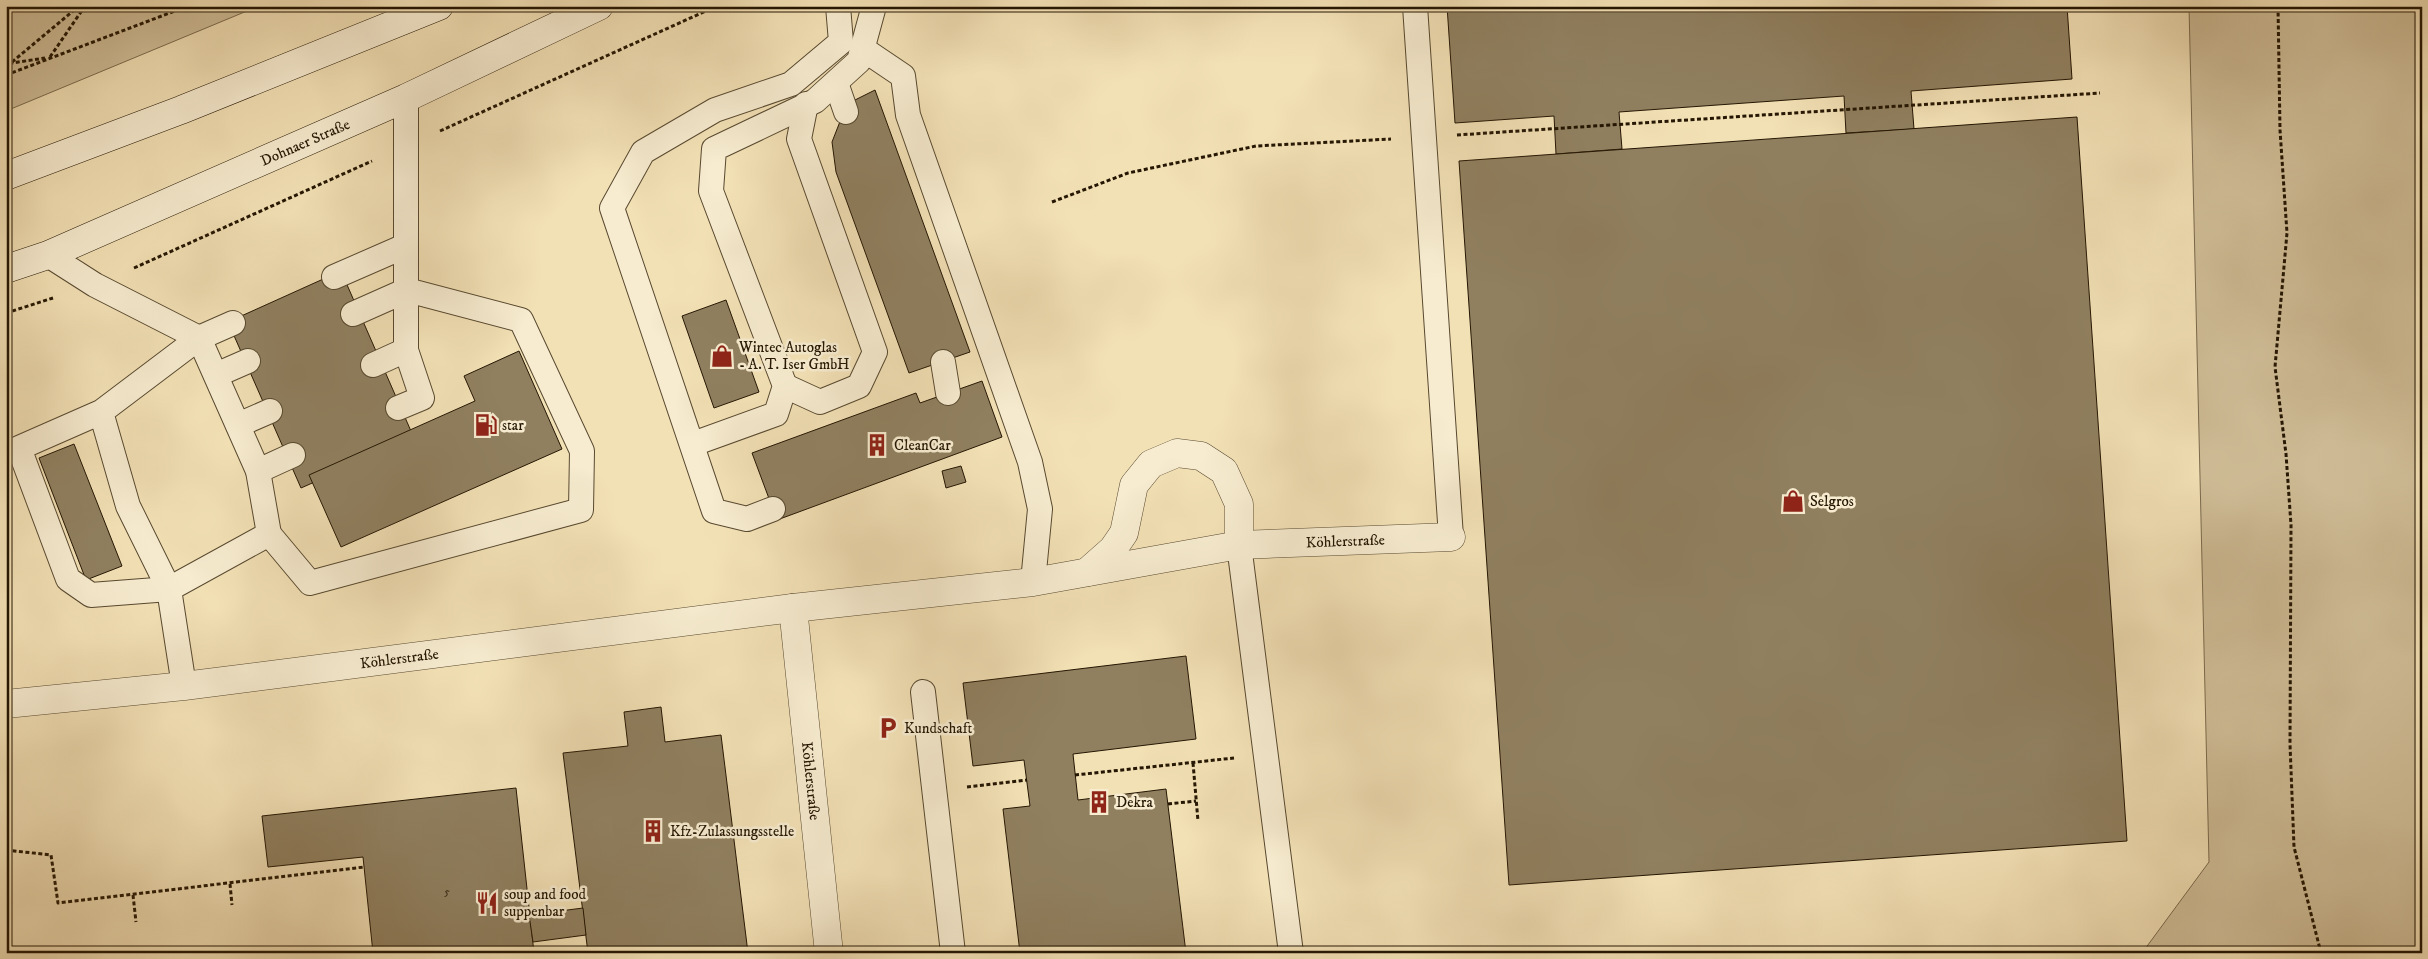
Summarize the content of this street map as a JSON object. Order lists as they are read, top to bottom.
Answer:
{
  "streets": {
    "street": ["Dohnaer Straße", "Köhlerstraße"]
  },
  "places": {
    "shop": ["Wintec Autoglas - A. T. Iser GmbH", "Selgros"],
    "fuel station": ["star"],
    "building": ["CleanCar", "Dekra", "Kfz-Zulassungsstelle"],
    "parking": ["Kundschaft"],
    "restaurant": ["soup and food suppenbar"]
  },
  "house_numbers": ["5"]
}
